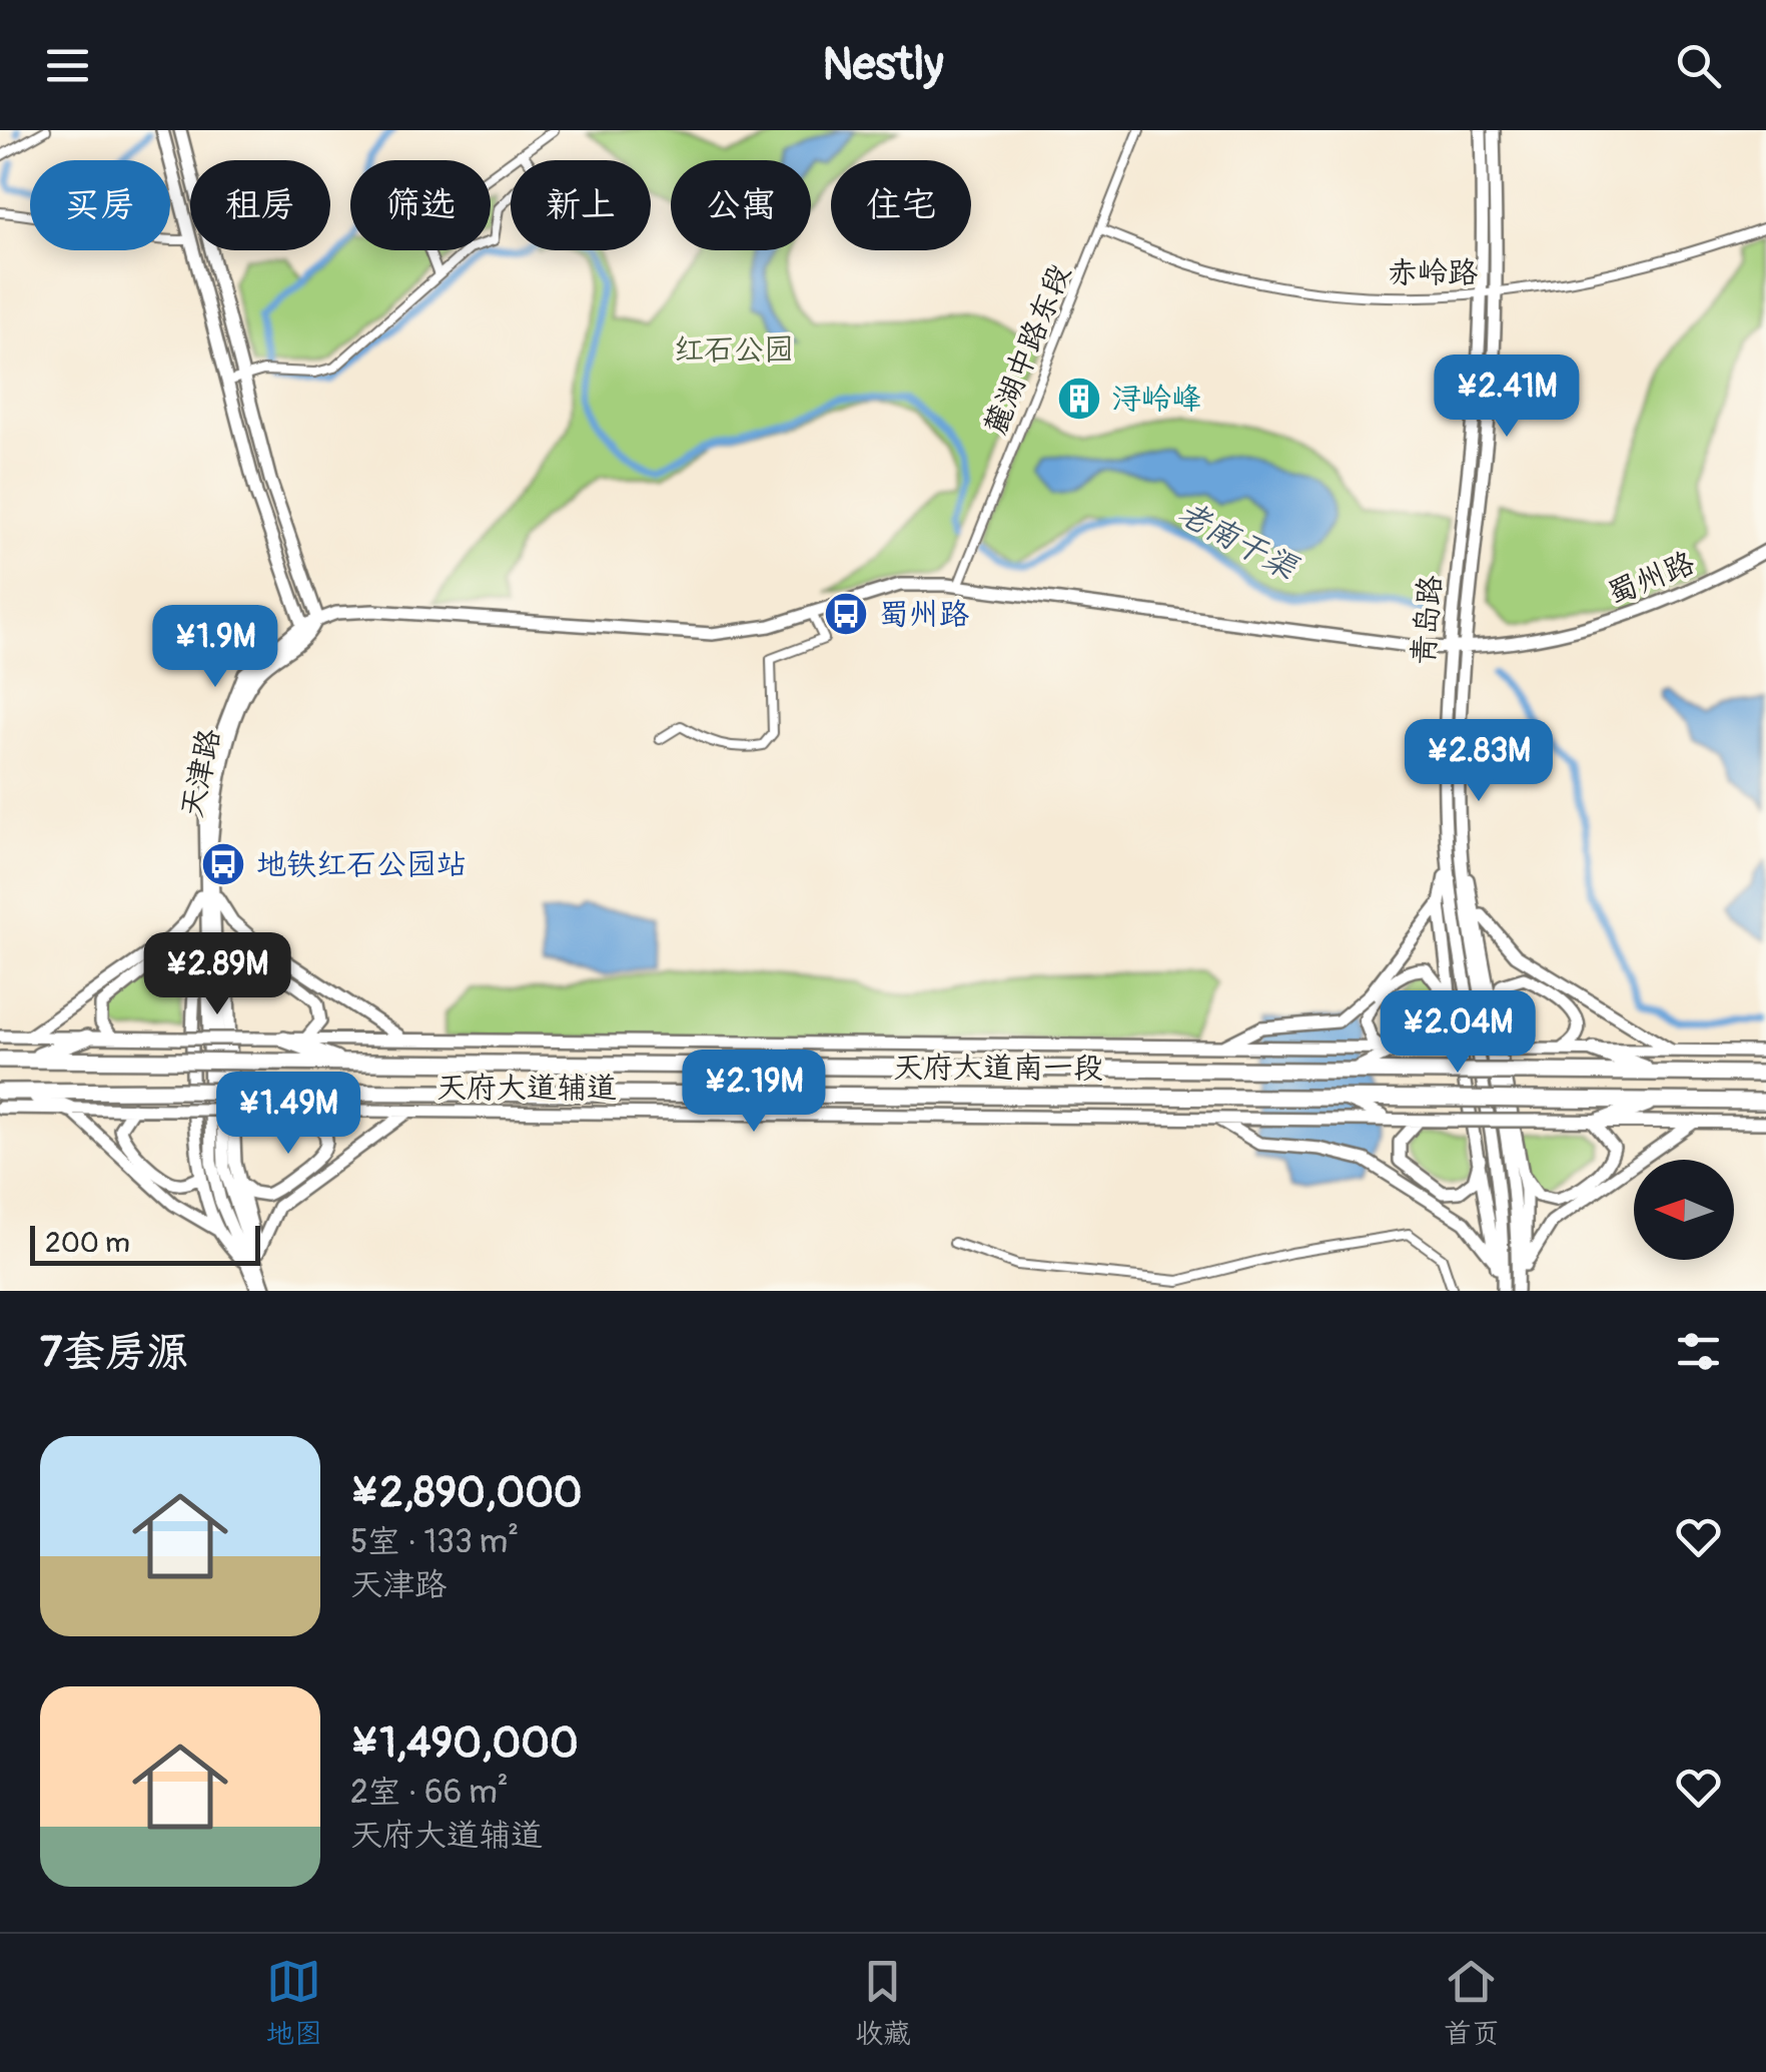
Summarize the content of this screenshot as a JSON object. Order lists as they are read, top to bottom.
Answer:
{
  "streets": {
    "highway": ["天府大道南一段"],
    "street": [
      "赤岭路",
      "麓湖中路东段",
      "蜀州路",
      "青岛路",
      "天津路",
      "天府大道辅道"
    ]
  },
  "crossings": [
    ["赤岭路", "麓湖中路东段"],
    ["赤岭路", "青岛路"],
    ["麓湖中路东段", "蜀州路"],
    ["蜀州路", "青岛路"],
    ["蜀州路", "天津路"],
    ["天府大道南一段", "天府大道辅道"]
  ],
  "water": ["老南干渠"],
  "parks": ["红石公园"],
  "places": {
    "building": ["浔岭峰"],
    "bus stop": ["蜀州路", "地铁红石公园站"]
  },
  "scale_bar": "200 m",
  "north": "left",
  "page": {
    "header": "Nestly",
    "chip": [
      "买房",
      "租房",
      "筛选",
      "新上",
      "公寓",
      "住宅"
    ],
    "price": [
      "¥2.41M",
      "¥1.9M",
      "¥2.83M",
      "¥2.89M",
      "¥2.04M",
      "¥2.19M",
      "¥1.49M"
    ],
    "scale": "200 m",
    "heading": "7套房源",
    "list": [
      {
        "name": "¥2,890,000",
        "note": "5室 · 133 m² · 天津路"
      },
      {
        "name": "¥1,490,000",
        "note": "2室 · 66 m² · 天府大道辅道"
      }
    ],
    "tabs": ["地图", "收藏", "首页"]
  }
}
